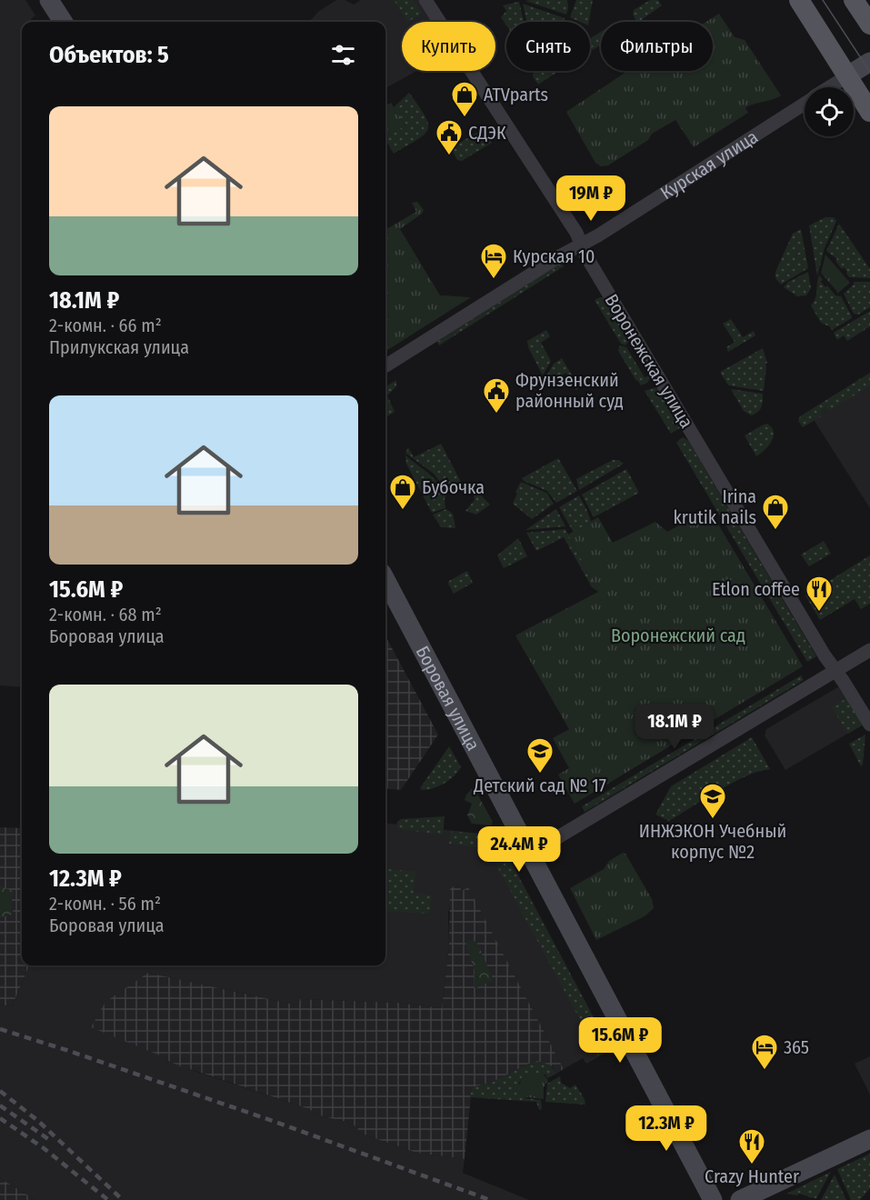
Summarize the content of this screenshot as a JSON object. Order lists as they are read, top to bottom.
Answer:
{
  "streets": {
    "street": ["Курская улица", "Воронежская улица", "Боровая улица"]
  },
  "crossings": [
    ["Курская улица", "Воронежская улица"]
  ],
  "parks": ["Воронежский сад"],
  "places": {
    "shop": ["ATVparts", "Бубочка", "Irina krutik nails"],
    "public building": ["СДЭК", "Фрунзенский районный суд"],
    "hotel": ["Курская 10", "365"],
    "restaurant": ["Etlon coffee", "Crazy Hunter"],
    "school or university": ["Детский сад № 17", "ИНЖЭКОН Учебный корпус №2"]
  },
  "page": {
    "chip": ["Купить", "Снять", "Фильтры"],
    "heading": "Объектов: 5",
    "list": [
      {
        "name": "18.1M ₽",
        "note": "2-комн. · 66 m² · Прилукская улица"
      },
      {
        "name": "15.6M ₽",
        "note": "2-комн. · 68 m² · Боровая улица"
      },
      {
        "name": "12.3M ₽",
        "note": "2-комн. · 56 m² · Боровая улица"
      }
    ],
    "price": [
      "19M ₽",
      "18.1M ₽",
      "24.4M ₽",
      "15.6M ₽",
      "12.3M ₽"
    ]
  }
}
